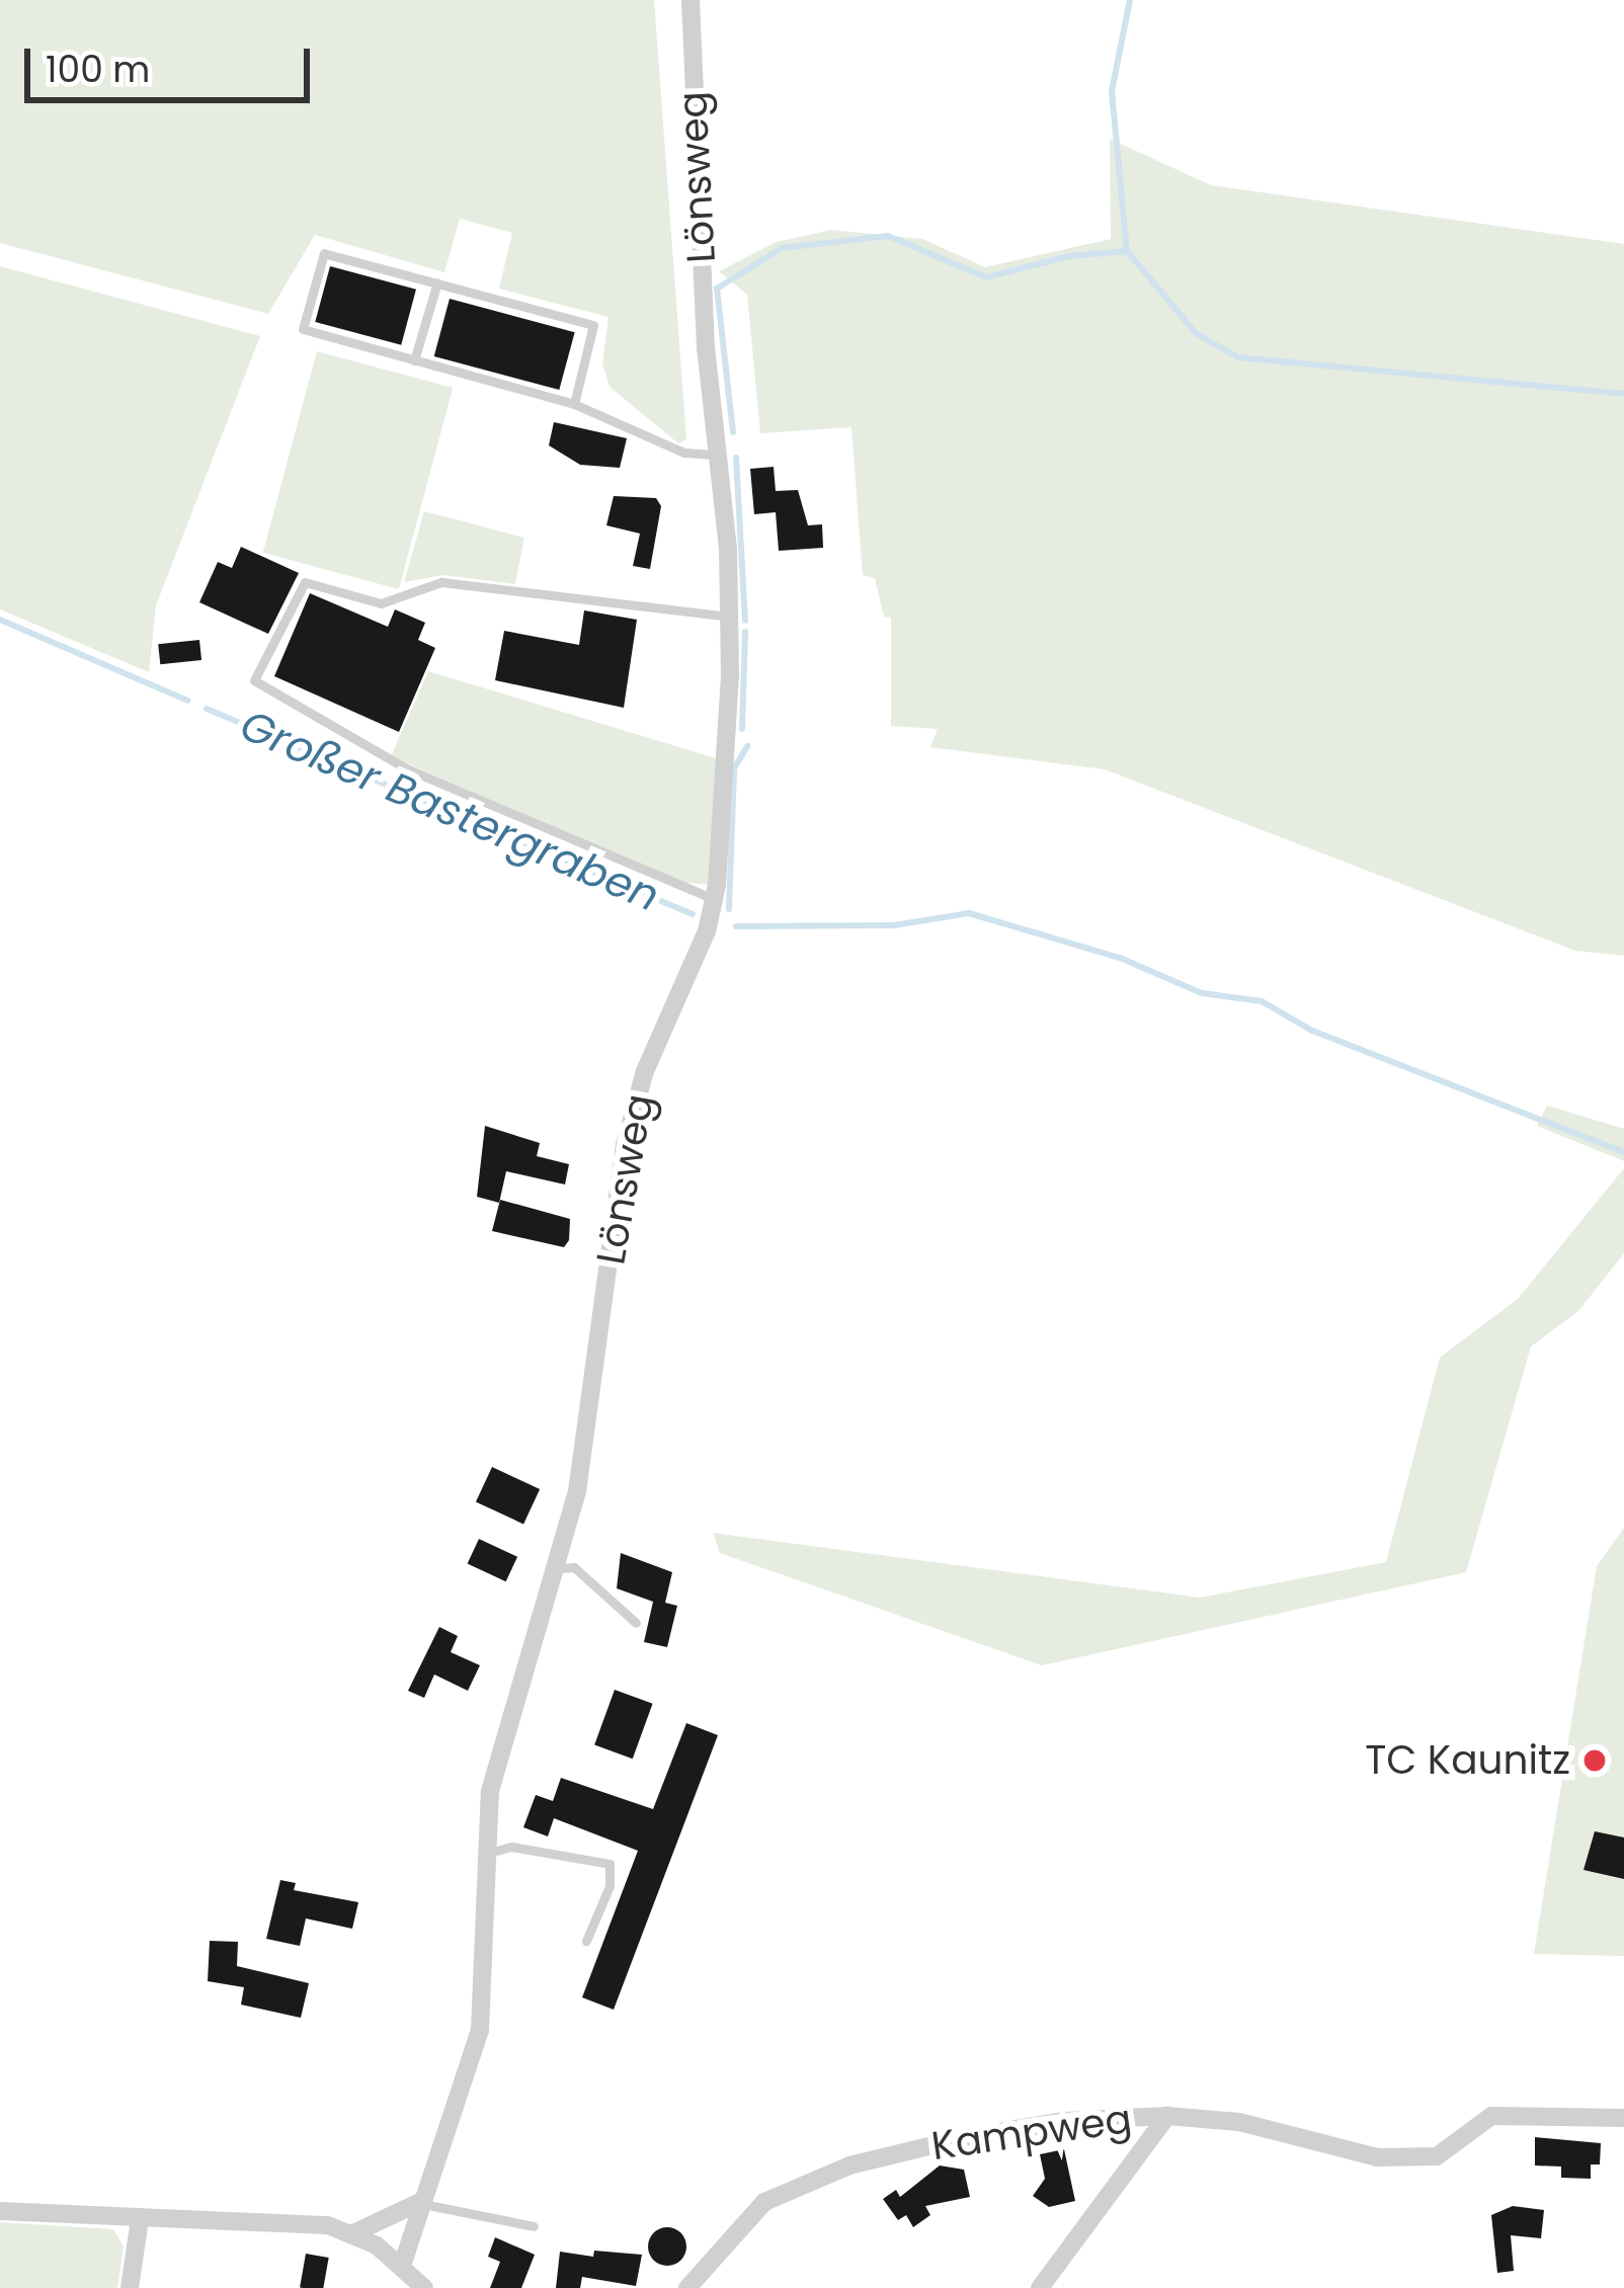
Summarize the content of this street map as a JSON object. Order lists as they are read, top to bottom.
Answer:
{
  "streets": {
    "street": ["Lönsweg", "Kampweg"]
  },
  "water": ["Großer Bastergraben"],
  "places": ["TC Kaunitz"],
  "scale_bar": "100 m"
}
